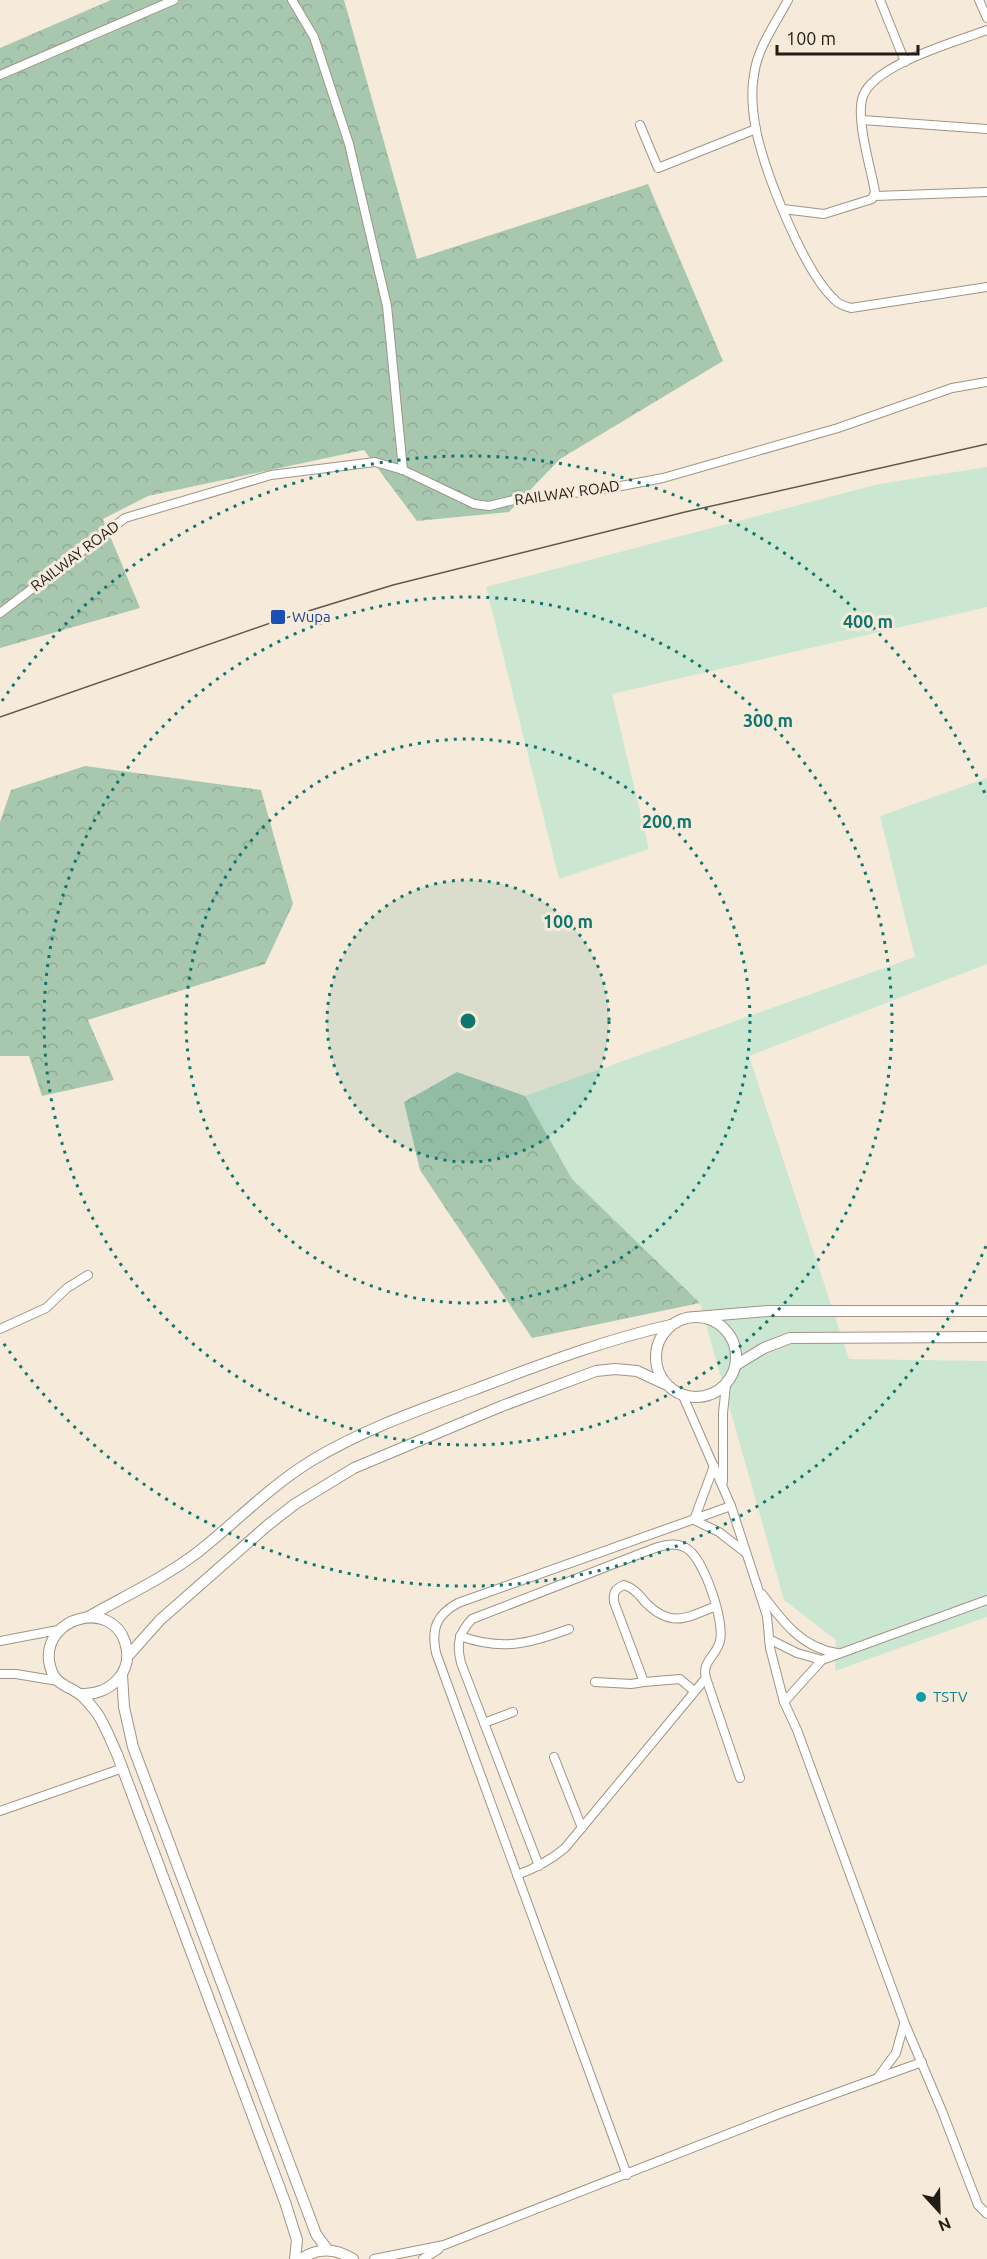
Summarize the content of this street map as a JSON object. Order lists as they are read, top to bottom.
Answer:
{
  "streets": {
    "street": ["RAILWAY ROAD"]
  },
  "places": {
    "transit": ["Wupa"],
    "other": ["TSTV"]
  },
  "scale_bar": "100 m",
  "north": "bottom",
  "rings": [
    "400 m",
    "300 m",
    "200 m",
    "100 m"
  ]
}
